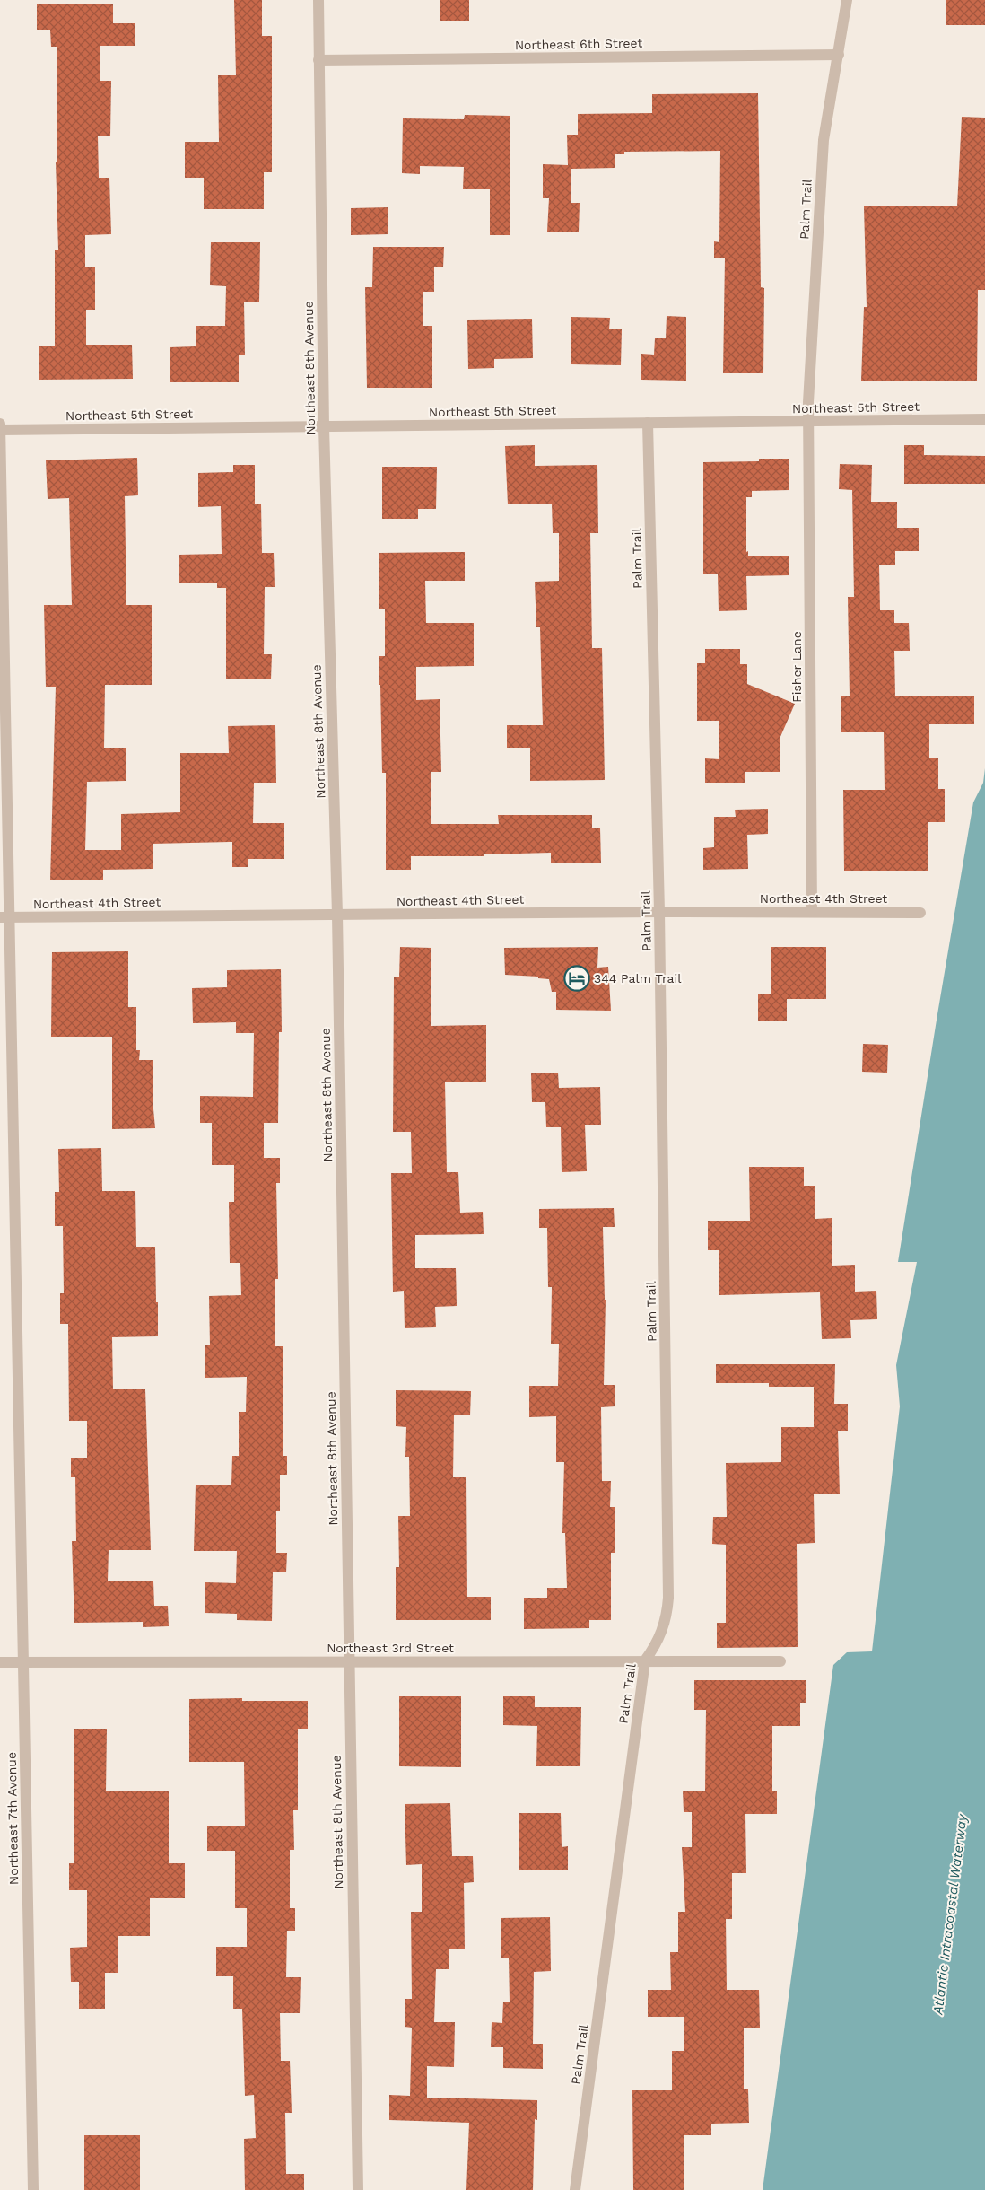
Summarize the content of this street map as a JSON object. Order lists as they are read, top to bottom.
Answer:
{
  "streets": {
    "street": [
      "Northeast 6th Street",
      "Palm Trail",
      "Northeast 8th Avenue",
      "Northeast 5th Street",
      "Fisher Lane",
      "Northeast 4th Street",
      "Northeast 3rd Street",
      "Northeast 7th Avenue"
    ]
  },
  "crossings": [
    ["Northeast 6th Street", "Palm Trail"],
    ["Northeast 6th Street", "Northeast 8th Avenue"],
    ["Palm Trail", "Northeast 5th Street"],
    ["Palm Trail", "Fisher Lane"],
    ["Palm Trail", "Northeast 4th Street"],
    ["Palm Trail", "Northeast 3rd Street"],
    ["Northeast 8th Avenue", "Northeast 5th Street"],
    ["Northeast 8th Avenue", "Northeast 4th Street"],
    ["Northeast 8th Avenue", "Northeast 3rd Street"],
    ["Northeast 5th Street", "Fisher Lane"],
    ["Northeast 5th Street", "Northeast 7th Avenue"],
    ["Fisher Lane", "Northeast 4th Street"],
    ["Northeast 4th Street", "Northeast 7th Avenue"],
    ["Northeast 3rd Street", "Northeast 7th Avenue"]
  ],
  "water": ["Atlantic Intracoastal Waterway"],
  "places": {
    "hotel": ["344 Palm Trail"]
  }
}
